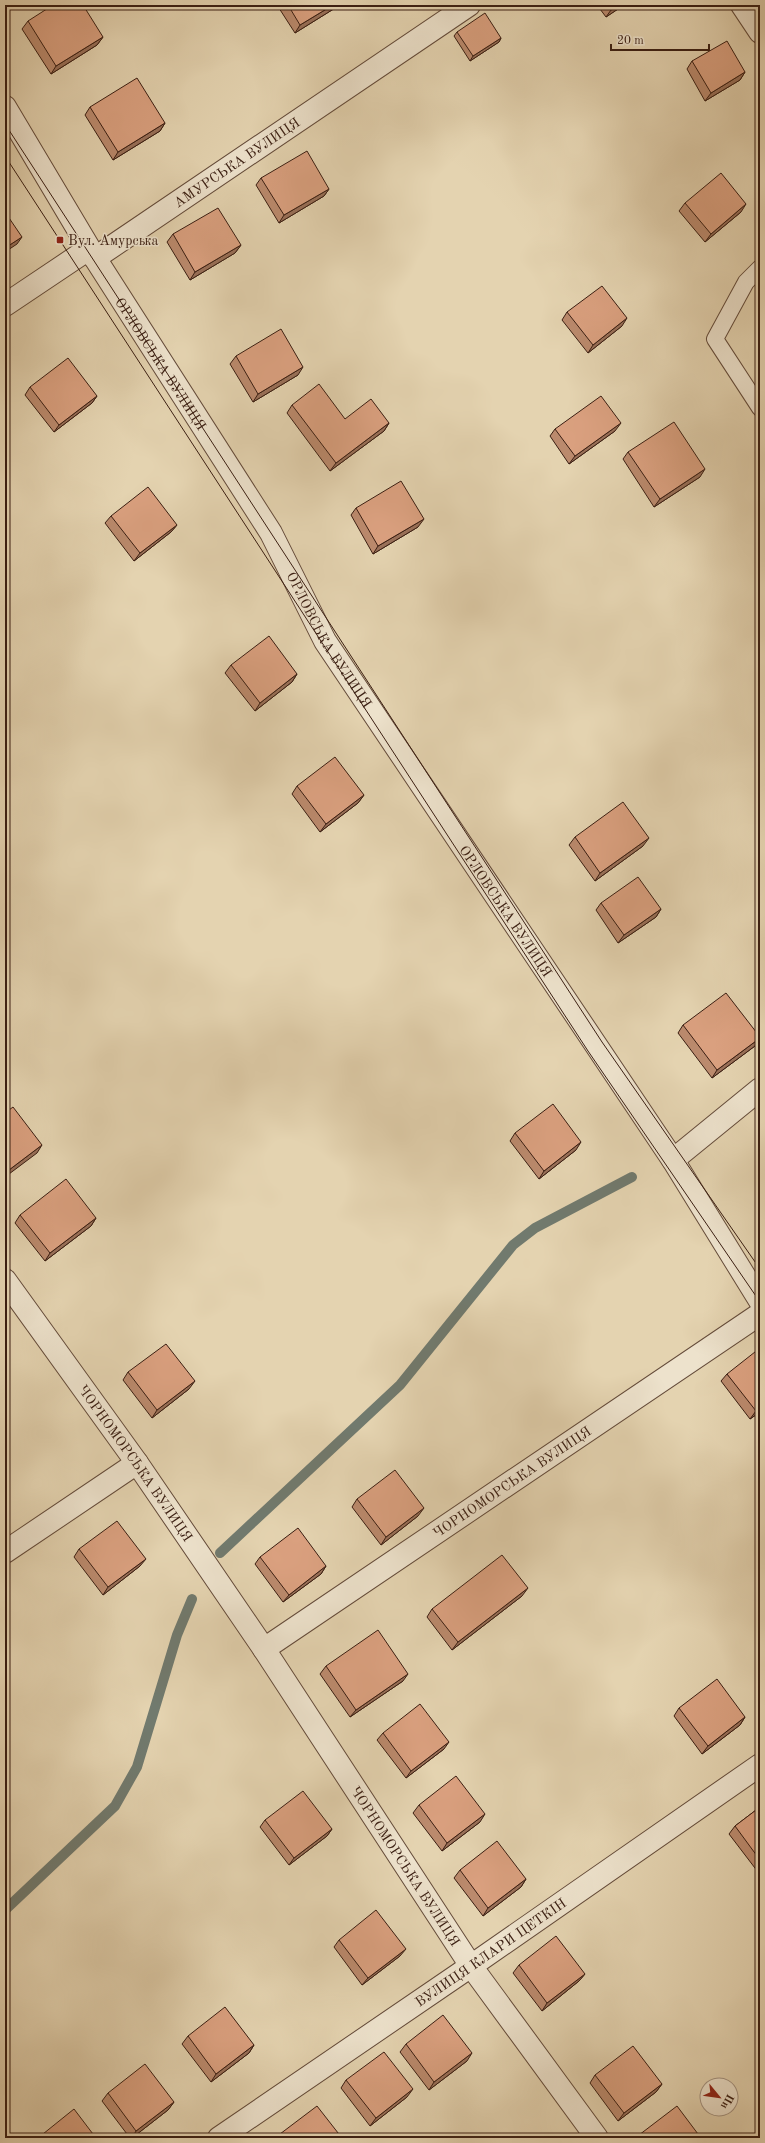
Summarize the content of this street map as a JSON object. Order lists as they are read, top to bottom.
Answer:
{
  "streets": {
    "street": [
      "АМУРСЬКА ВУЛИЦЯ",
      "ОРЛОВСЬКА ВУЛИЦЯ",
      "ЧОРНОМОРСЬКА ВУЛИЦЯ",
      "ВУЛИЦЯ КЛАРИ ЦЕТКІН"
    ]
  },
  "crossings": [
    ["АМУРСЬКА ВУЛИЦЯ", "ОРЛОВСЬКА ВУЛИЦЯ"],
    ["ЧОРНОМОРСЬКА ВУЛИЦЯ", "ВУЛИЦЯ КЛАРИ ЦЕТКІН"]
  ],
  "places": {
    "transit": ["Вул. Амурська"]
  },
  "scale_bar": "20 m",
  "north": "bottom right"
}
